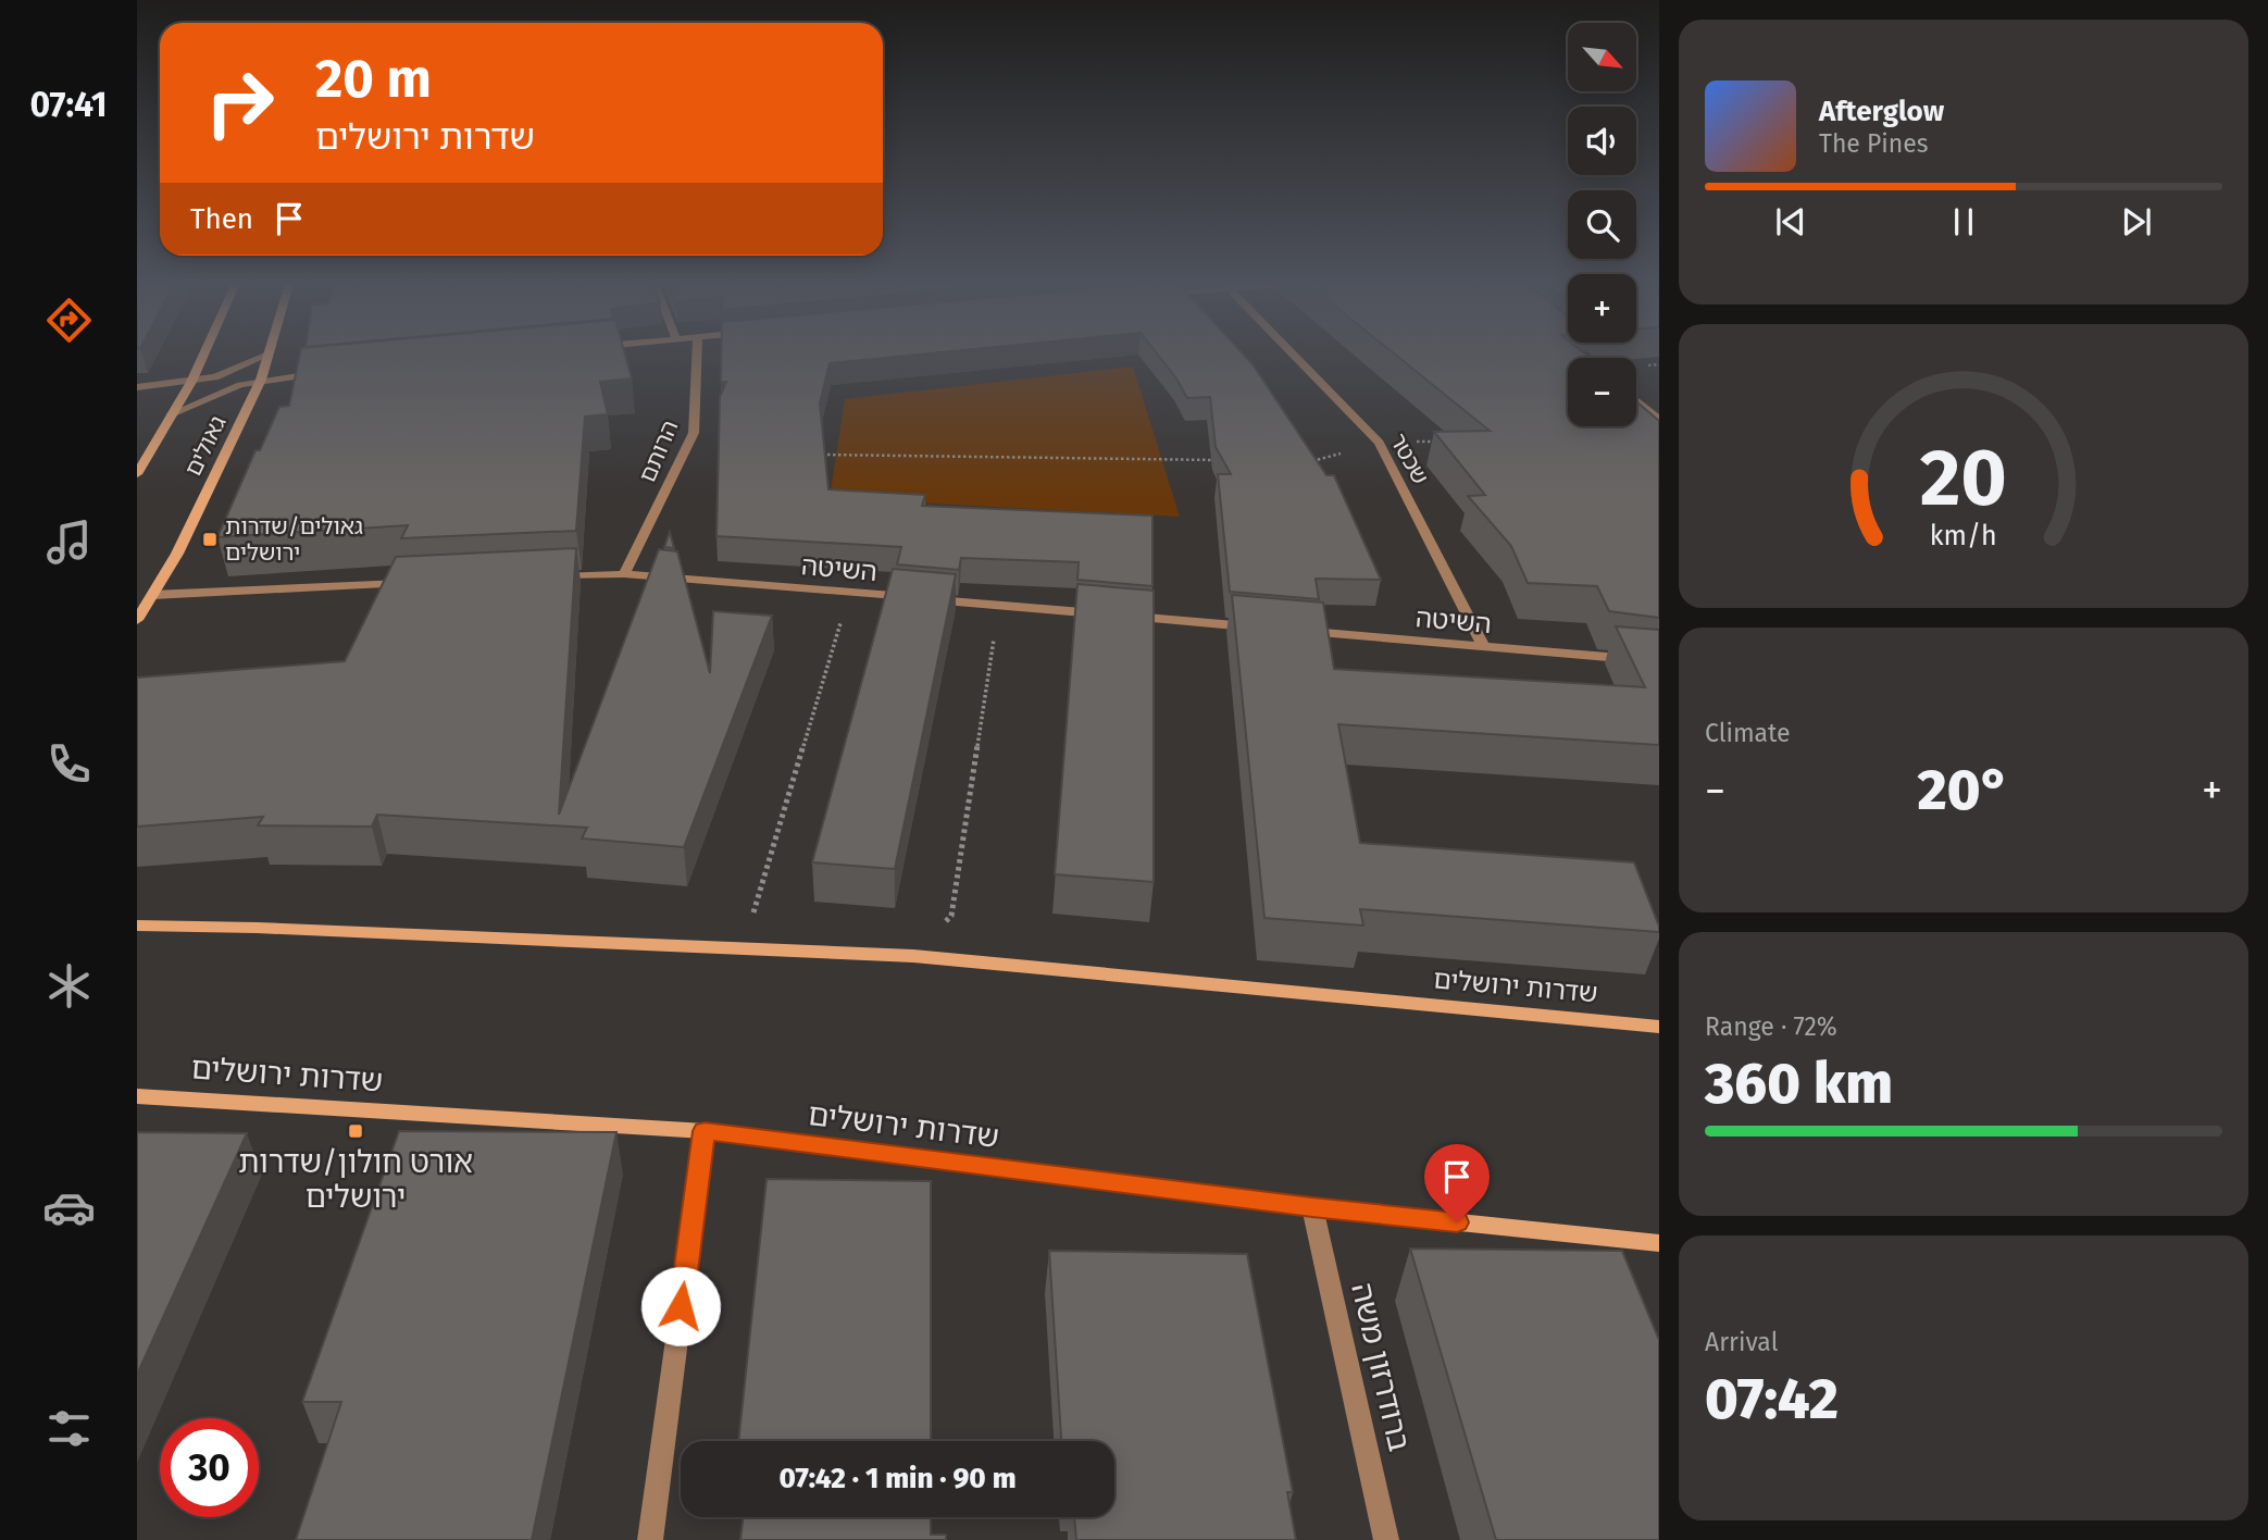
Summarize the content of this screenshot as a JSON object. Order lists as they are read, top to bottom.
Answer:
{
  "streets": {
    "main road": ["גאולים", "שדרות ירושלים"],
    "street": [
      "הרותם",
      "שכטר",
      "השיטה",
      "ברודרזון משה"
    ]
  },
  "crossings": [
    ["הרותם", "השיטה"],
    ["שכטר", "השיטה"],
    ["שדרות ירושלים", "ברודרזון משה"]
  ],
  "places": {
    "transit": ["גאולים/שדרות ירושלים", "אורט חולון/שדרות ירושלים"]
  },
  "north": "bottom right",
  "page": {
    "tabs": "07:41",
    "map_buttons": ["+", "−"],
    "turn": ["20 m", "שדרות ירושלים"],
    "song": ["Afterglow", "The Pines"],
    "then": "Then",
    "tile": [
      "Climate",
      ["Range · 72%", "360 km"],
      ["Arrival", "07:42"]
    ],
    "heat": ["−", "20°", "+"],
    "limit": "30",
    "trip": "07:42 · 1 min · 90 m",
    "gauge": ["20", "km/h"]
  }
}
